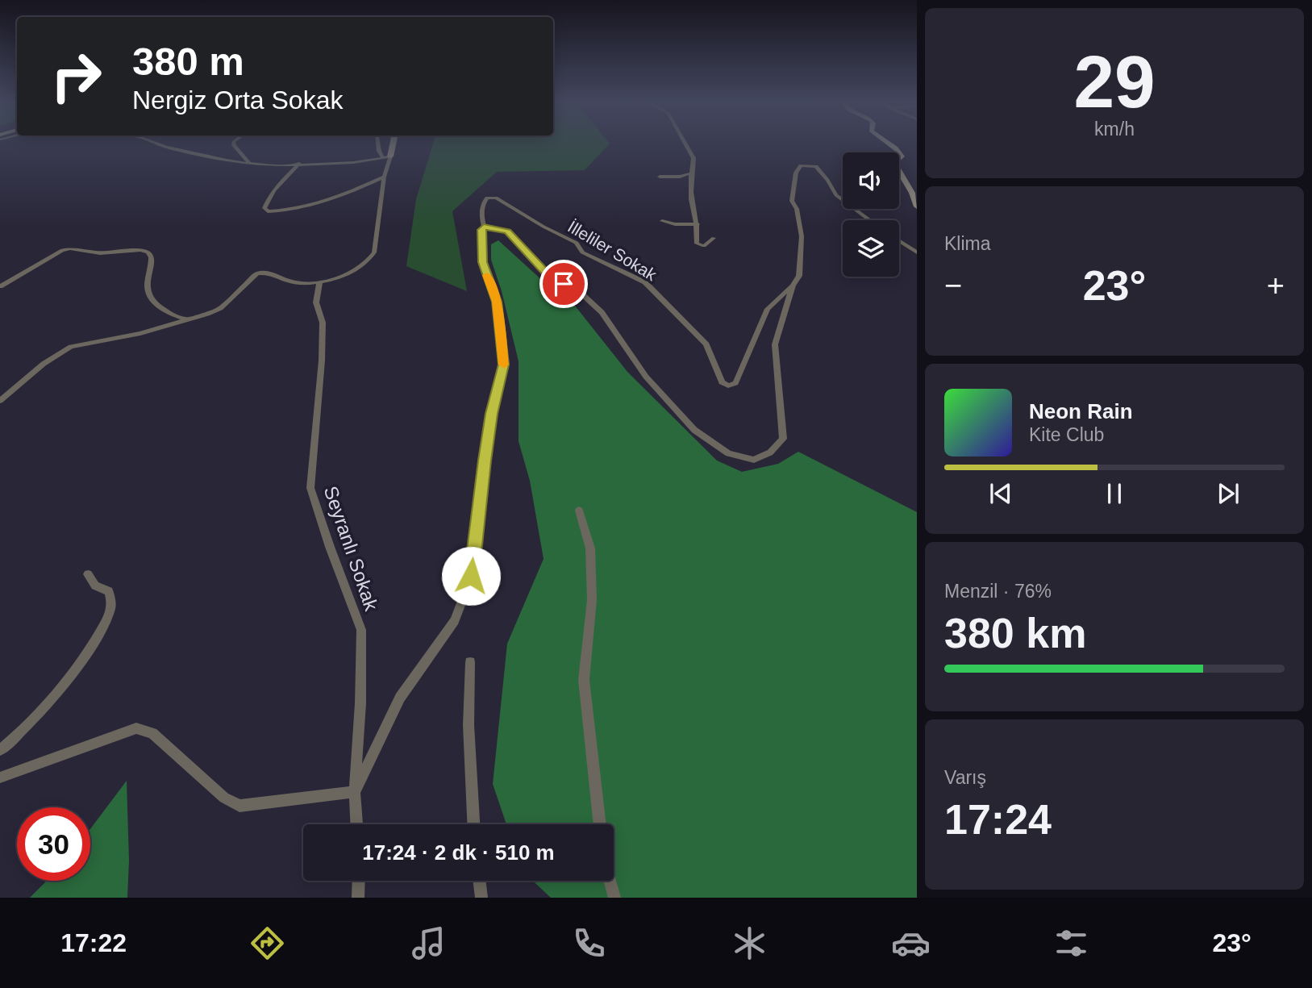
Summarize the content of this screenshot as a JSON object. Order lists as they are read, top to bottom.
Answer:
{
  "streets": {
    "street": ["İlleliler Sokak", "Seyranlı Sokak"]
  },
  "page": {
    "tile": [
      ["29", "km/h"],
      "Klima",
      ["Menzil · 76%", "380 km"],
      ["Varış", "17:24"]
    ],
    "turn": ["380 m", "Nergiz Orta Sokak"],
    "heat": ["−", "23°", "+"],
    "song": ["Neon Rain", "Kite Club"],
    "limit": "30",
    "trip": "17:24 · 2 dk · 510 m",
    "tabs": ["17:22", "23°"]
  }
}
